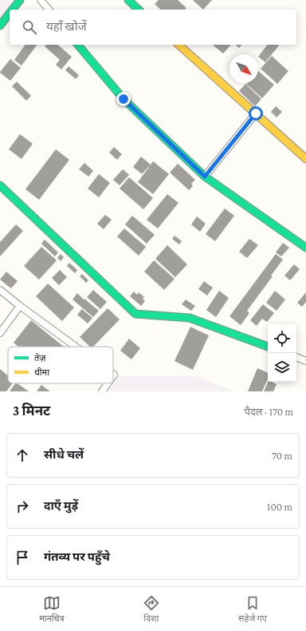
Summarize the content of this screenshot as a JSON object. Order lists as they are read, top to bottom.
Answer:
{
  "legend": ["तेज़", "धीमा"],
  "north": "bottom right",
  "page": {
    "search": "यहाँ खोजें",
    "heading": ["3 मिनट", "पैदल · 170 m"],
    "list": [
      ["सीधे चलें", "70 m"],
      ["दाएँ मुड़ें", "100 m"],
      "गंतव्य पर पहुँचे"
    ],
    "nav": ["मानचित्र", "दिशा", "सहेजे गए"]
  }
}
